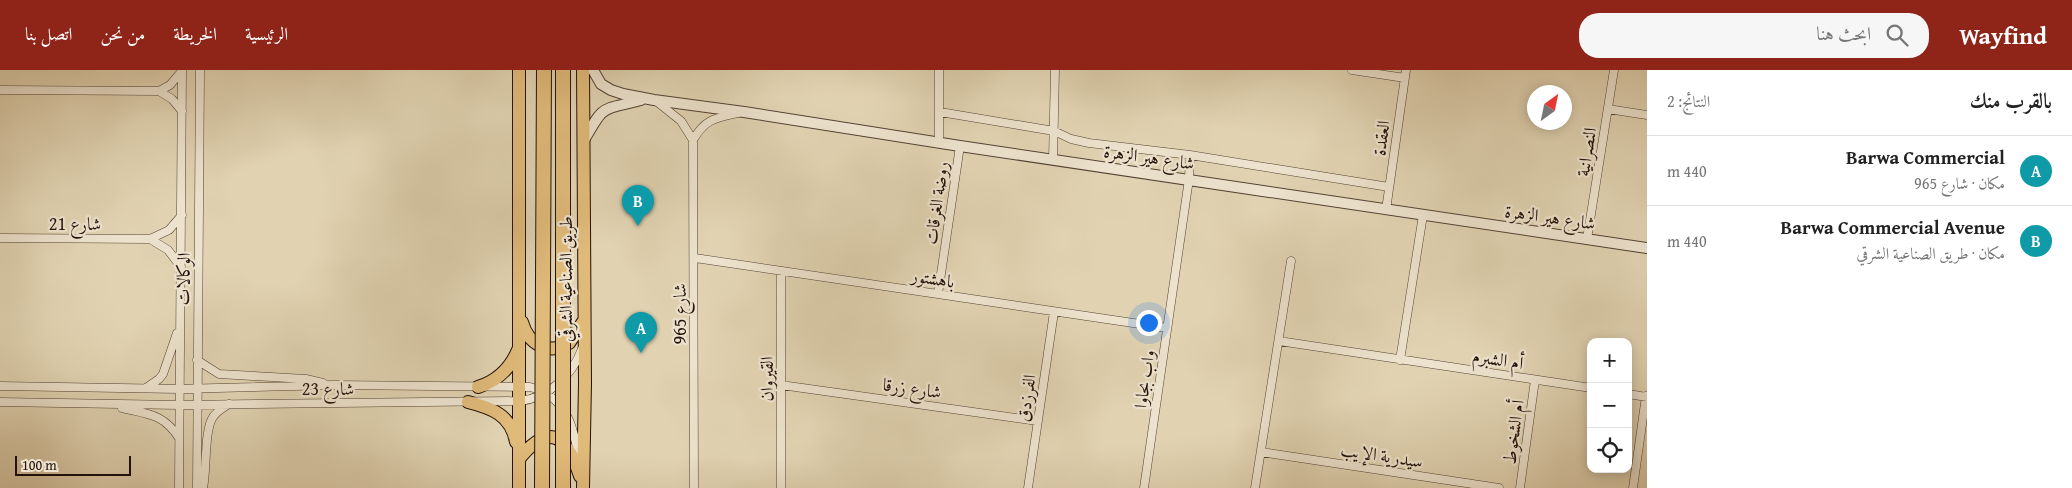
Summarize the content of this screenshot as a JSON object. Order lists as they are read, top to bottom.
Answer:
{
  "streets": {
    "highway": ["طريق الصناعية الشرقي"],
    "street": [
      "العقدة",
      "النصرانية",
      "شارع هير الزهرة",
      "روضة الغرقات",
      "شارع 21",
      "باهشتور",
      "الوكالات",
      "شارع 965",
      "أم الشبرم",
      "القيروان",
      "واب بجاوا",
      "شارع 23",
      "شارع زرقا",
      "الفرزدق",
      "أم الشخوط",
      "سيدرية الإيب"
    ]
  },
  "crossings": [
    ["العقدة", "شارع هير الزهرة"],
    ["النصرانية", "شارع هير الزهرة"],
    ["شارع هير الزهرة", "روضة الغرقات"],
    ["شارع هير الزهرة", "طريق الصناعية الشرقي"],
    ["شارع هير الزهرة", "واب بجاوا"],
    ["روضة الغرقات", "باهشتور"],
    ["باهشتور", "شارع 965"],
    ["باهشتور", "القيروان"],
    ["باهشتور", "واب بجاوا"],
    ["باهشتور", "الفرزدق"],
    ["الوكالات", "شارع 23"],
    ["طريق الصناعية الشرقي", "شارع 23"],
    ["أم الشبرم", "أم الشخوط"],
    ["القيروان", "شارع زرقا"],
    ["شارع زرقا", "الفرزدق"]
  ],
  "scale_bar": "100 m",
  "north": "top right",
  "page": {
    "header": "Wayfind",
    "search": "ابحث هنا",
    "nav": [
      "الرئيسية",
      "الخريطة",
      "من نحن",
      "اتصل بنا"
    ],
    "heading": ["بالقرب منك", "النتائج: 2"],
    "list": [
      {
        "mark": "A",
        "name": "Barwa Commercial",
        "note": "مكان · شارع 965",
        "value": "440 m"
      },
      {
        "mark": "B",
        "name": "Barwa Commercial Avenue",
        "note": "مكان · طريق الصناعية الشرقي",
        "value": "440 m"
      }
    ],
    "pins": ["B", "A"],
    "map_buttons": ["+", "−"],
    "scale": "100 m"
  }
}
